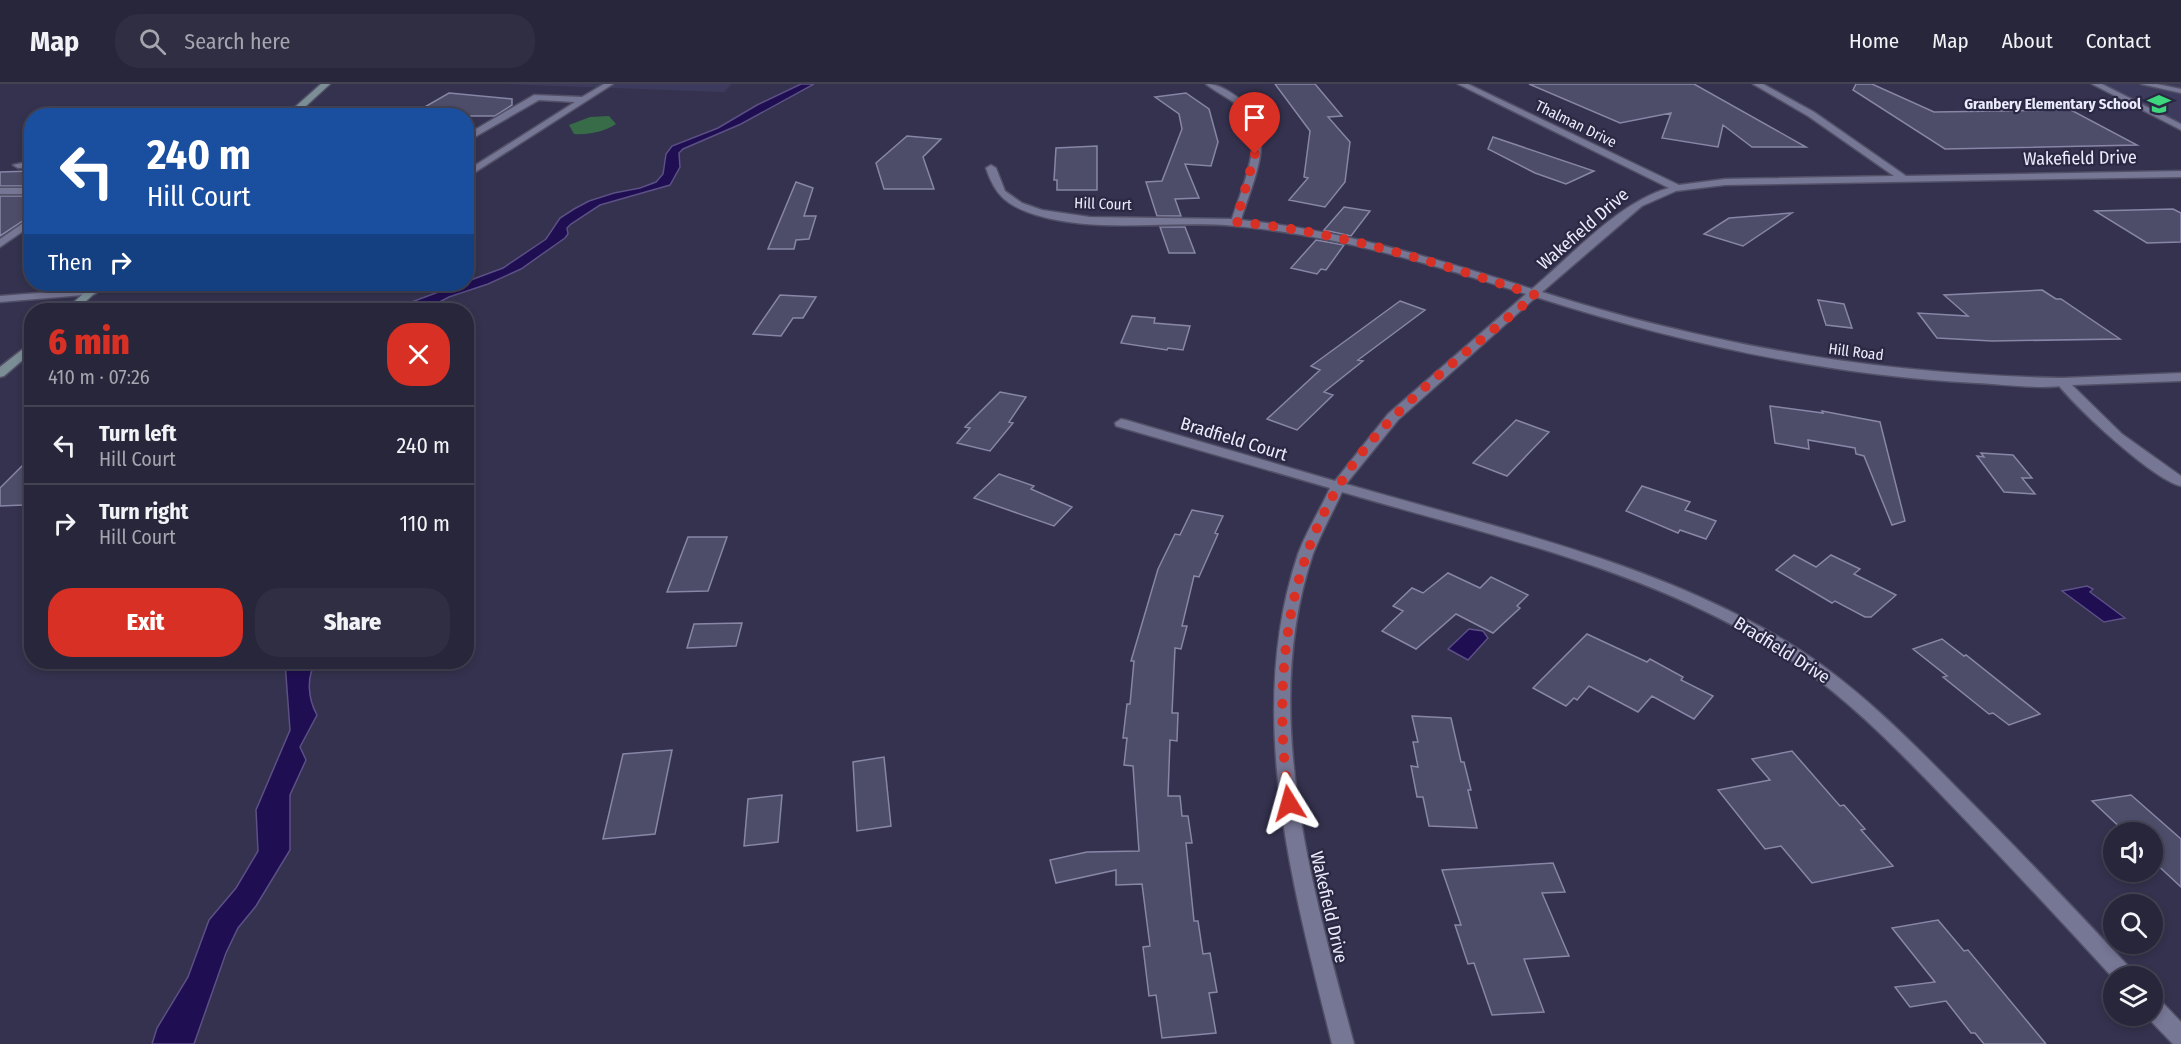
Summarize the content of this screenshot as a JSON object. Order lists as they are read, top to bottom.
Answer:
{
  "streets": {
    "street": [
      "Thalman Drive",
      "Wakefield Drive",
      "Hill Court",
      "Hill Road",
      "Bradfield Court",
      "Bradfield Drive"
    ]
  },
  "crossings": [
    ["Thalman Drive", "Wakefield Drive"],
    ["Wakefield Drive", "Hill Court"],
    ["Wakefield Drive", "Hill Road"],
    ["Wakefield Drive", "Bradfield Court"],
    ["Wakefield Drive", "Bradfield Drive"],
    ["Hill Court", "Hill Road"],
    ["Bradfield Court", "Bradfield Drive"]
  ],
  "places": {
    "school or university": ["Granbery Elementary School"]
  },
  "page": {
    "header": "Map",
    "search": "Search here",
    "nav": [
      "Home",
      "Map",
      "About",
      "Contact"
    ],
    "turn": ["240 m", "Hill Court"],
    "then": "Then",
    "heading": ["6 min", "410 m · 07:26"],
    "list": [
      {
        "name": "Turn left",
        "note": "Hill Court",
        "value": "240 m"
      },
      {
        "name": "Turn right",
        "note": "Hill Court",
        "value": "110 m"
      }
    ],
    "buttons": ["Exit", "Share"]
  }
}
